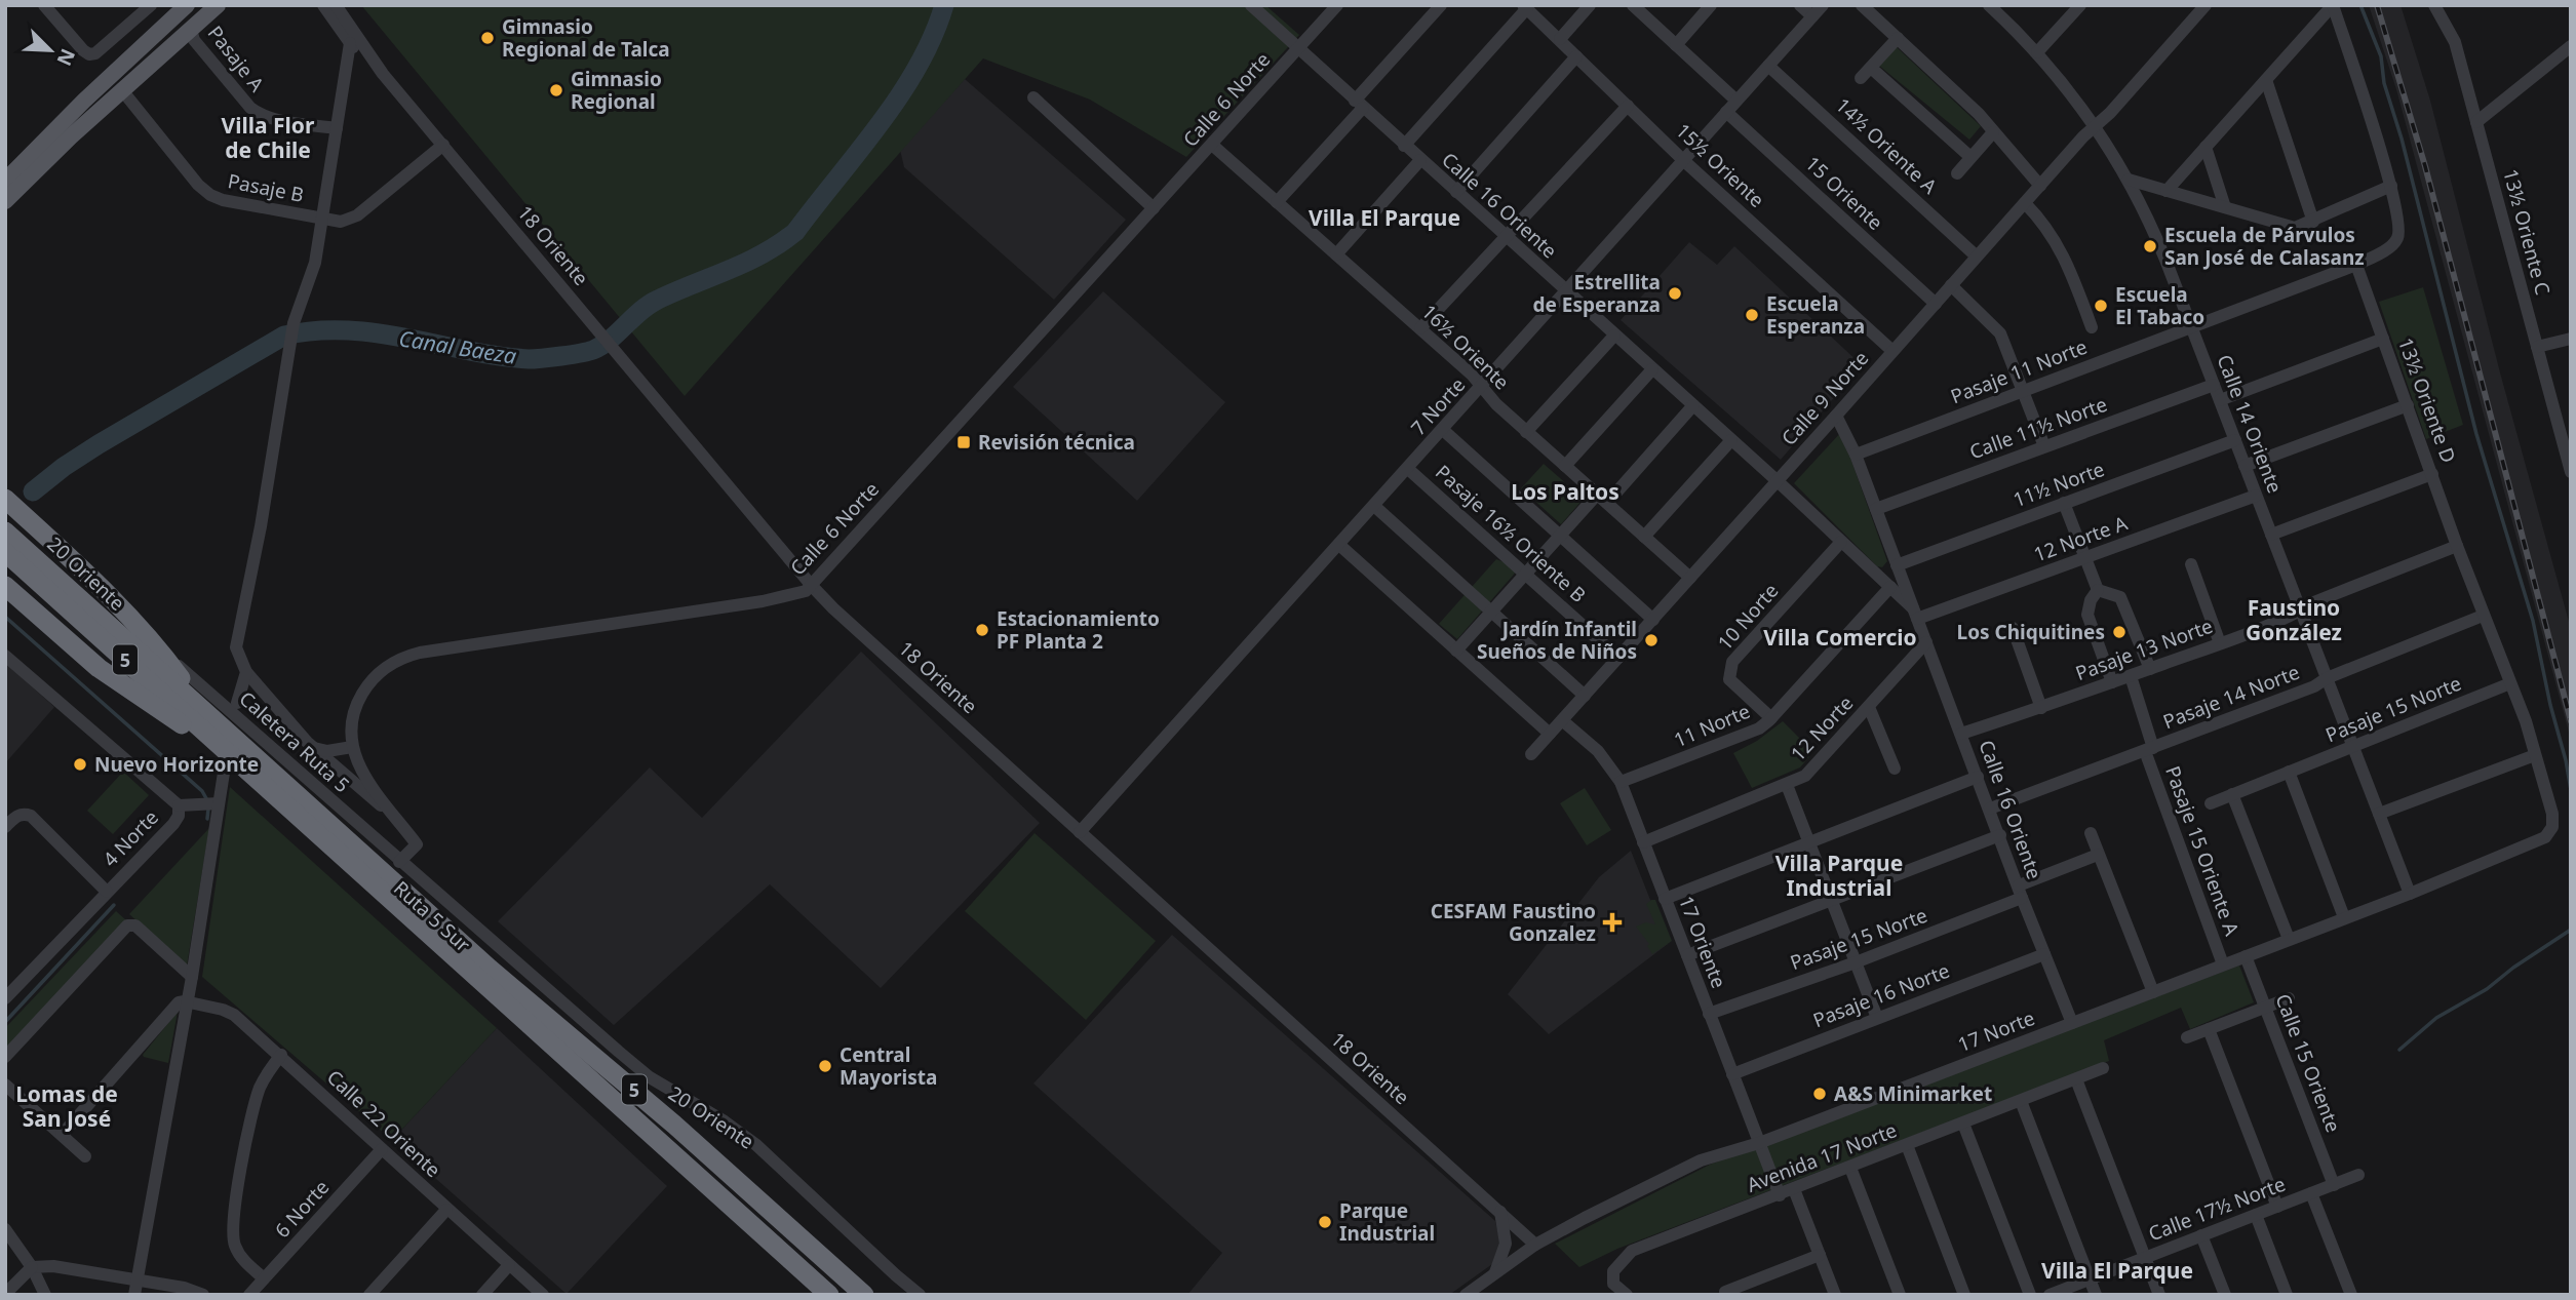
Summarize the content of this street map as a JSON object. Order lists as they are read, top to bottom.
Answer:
{
  "streets": {
    "highway": ["20 Oriente", "5", "Ruta 5 Sur"],
    "street": [
      "Pasaje A",
      "Calle 6 Norte",
      "14½ Oriente A",
      "15½ Oriente",
      "Pasaje B",
      "15 Oriente",
      "Calle 16 Oriente",
      "13½ Oriente C",
      "18 Oriente",
      "16½ Oriente",
      "Pasaje 11 Norte",
      "Calle 9 Norte",
      "13½ Oriente D",
      "7 Norte",
      "Calle 14 Oriente",
      "Calle 11½ Norte",
      "11½ Norte",
      "Pasaje 16½ Oriente B",
      "12 Norte A",
      "10 Norte",
      "Pasaje 13 Norte",
      "Pasaje 14 Norte",
      "Pasaje 15 Norte",
      "11 Norte",
      "12 Norte",
      "Caletera Ruta 5",
      "4 Norte",
      "Pasaje 15 Oriente A",
      "17 Oriente",
      "Pasaje 16 Norte",
      "17 Norte",
      "Calle 15 Oriente",
      "Calle 22 Oriente",
      "Avenida 17 Norte",
      "6 Norte",
      "Calle 17½ Norte"
    ]
  },
  "crossings": [
    ["Calle 6 Norte", "Calle 16 Oriente"],
    ["Calle 6 Norte", "18 Oriente"],
    ["Calle 6 Norte", "16½ Oriente"],
    ["14½ Oriente A", "Calle 9 Norte"],
    ["14½ Oriente A", "7 Norte"],
    ["15½ Oriente", "Calle 9 Norte"],
    ["15½ Oriente", "7 Norte"],
    ["Pasaje B", "18 Oriente"],
    ["15 Oriente", "Calle 9 Norte"],
    ["15 Oriente", "7 Norte"],
    ["Calle 16 Oriente", "Pasaje 11 Norte"],
    ["Calle 16 Oriente", "Calle 9 Norte"],
    ["Calle 16 Oriente", "7 Norte"],
    ["Calle 16 Oriente", "Calle 11½ Norte"],
    ["Calle 16 Oriente", "11½ Norte"],
    ["Calle 16 Oriente", "12 Norte A"],
    ["Calle 16 Oriente", "10 Norte"],
    ["Calle 16 Oriente", "Pasaje 13 Norte"],
    ["Calle 16 Oriente", "Pasaje 14 Norte"],
    ["Calle 16 Oriente", "Pasaje 15 Norte"],
    ["Calle 16 Oriente", "11 Norte"],
    ["Calle 16 Oriente", "12 Norte"],
    ["Calle 16 Oriente", "Pasaje 16 Norte"],
    ["Calle 16 Oriente", "17 Norte"],
    ["18 Oriente", "7 Norte"],
    ["18 Oriente", "17 Norte"],
    ["16½ Oriente", "Calle 9 Norte"],
    ["16½ Oriente", "7 Norte"],
    ["Pasaje 11 Norte", "13½ Oriente D"],
    ["Pasaje 11 Norte", "Calle 14 Oriente"],
    ["Calle 9 Norte", "Calle 14 Oriente"],
    ["Calle 9 Norte", "Pasaje 16½ Oriente B"],
    ["Calle 9 Norte", "17 Oriente"],
    ["13½ Oriente D", "Pasaje 13 Norte"],
    ["13½ Oriente D", "Pasaje 14 Norte"],
    ["13½ Oriente D", "Pasaje 15 Norte"],
    ["13½ Oriente D", "17 Norte"],
    ["7 Norte", "Pasaje 16½ Oriente B"],
    ["Calle 14 Oriente", "Calle 11½ Norte"],
    ["Calle 14 Oriente", "11½ Norte"],
    ["Calle 14 Oriente", "12 Norte A"],
    ["Calle 14 Oriente", "Pasaje 13 Norte"],
    ["Calle 14 Oriente", "Pasaje 14 Norte"],
    ["Calle 14 Oriente", "Pasaje 15 Norte"],
    ["Calle 14 Oriente", "17 Norte"],
    ["20 Oriente", "Caletera Ruta 5"],
    ["20 Oriente", "Ruta 5 Sur"],
    ["10 Norte", "11 Norte"],
    ["Pasaje 13 Norte", "Pasaje 15 Oriente A"],
    ["Pasaje 14 Norte", "Pasaje 15 Oriente A"],
    ["Pasaje 15 Norte", "17 Oriente"],
    ["11 Norte", "17 Oriente"],
    ["12 Norte", "17 Oriente"],
    ["Pasaje 15 Oriente A", "17 Norte"],
    ["17 Oriente", "Pasaje 16 Norte"],
    ["17 Oriente", "17 Norte"],
    ["17 Oriente", "Avenida 17 Norte"],
    ["17 Norte", "Calle 15 Oriente"],
    ["Calle 15 Oriente", "Calle 17½ Norte"],
    ["Calle 22 Oriente", "6 Norte"]
  ],
  "districts": [
    "Villa Flor de Chile",
    "Villa El Parque",
    "Los Paltos",
    "Faustino González",
    "Villa Comercio",
    "Villa Parque Industrial",
    "Lomas de San José",
    "Villa El Parque"
  ],
  "water": ["Canal Baeza"],
  "places": {
    "other": [
      "Gimnasio Regional de Talca",
      "Gimnasio Regional",
      "Escuela de Párvulos San José de Calasanz",
      "Estrellita de Esperanza",
      "Escuela El Tabaco",
      "Escuela Esperanza",
      "Estacionamiento PF Planta 2",
      "Los Chiquitines",
      "Jardín Infantil Sueños de Niños",
      "Nuevo Horizonte",
      "Central Mayorista",
      "A&S Minimarket",
      "Parque Industrial"
    ],
    "transit": ["Revisión técnica"],
    "health": ["CESFAM Faustino Gonzalez"]
  },
  "north": "bottom right"
}
